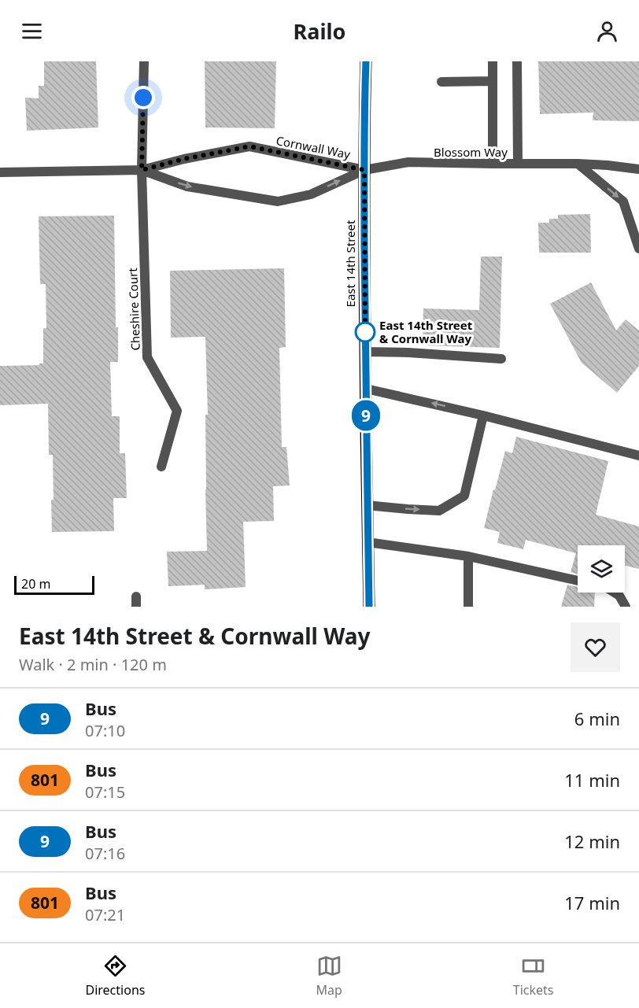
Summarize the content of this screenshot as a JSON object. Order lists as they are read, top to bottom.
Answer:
{
  "streets": {
    "main road": ["East 14th Street"],
    "street": ["Cornwall Way", "Blossom Way", "Cheshire Court"]
  },
  "crossings": [
    ["Cornwall Way", "Blossom Way"],
    ["Cornwall Way", "East 14th Street"],
    ["Cornwall Way", "Cheshire Court"],
    ["Blossom Way", "East 14th Street"]
  ],
  "places": ["East 14th Street & Cornwall Way"],
  "lines": ["bus line 9"],
  "scale_bar": "20 m",
  "page": {
    "header": "Railo",
    "on_map": "9",
    "scale": "20 m",
    "heading": ["East 14th Street & Cornwall Way", "Walk · 2 min · 120 m"],
    "list": [
      {
        "mark": "9",
        "name": "Bus",
        "note": "07:10",
        "value": "6 min"
      },
      {
        "mark": "801",
        "name": "Bus",
        "note": "07:15",
        "value": "11 min"
      },
      {
        "mark": "9",
        "name": "Bus",
        "note": "07:16",
        "value": "12 min"
      },
      {
        "mark": "801",
        "name": "Bus",
        "note": "07:21",
        "value": "17 min"
      }
    ],
    "tabs": ["Directions", "Map", "Tickets"]
  }
}
